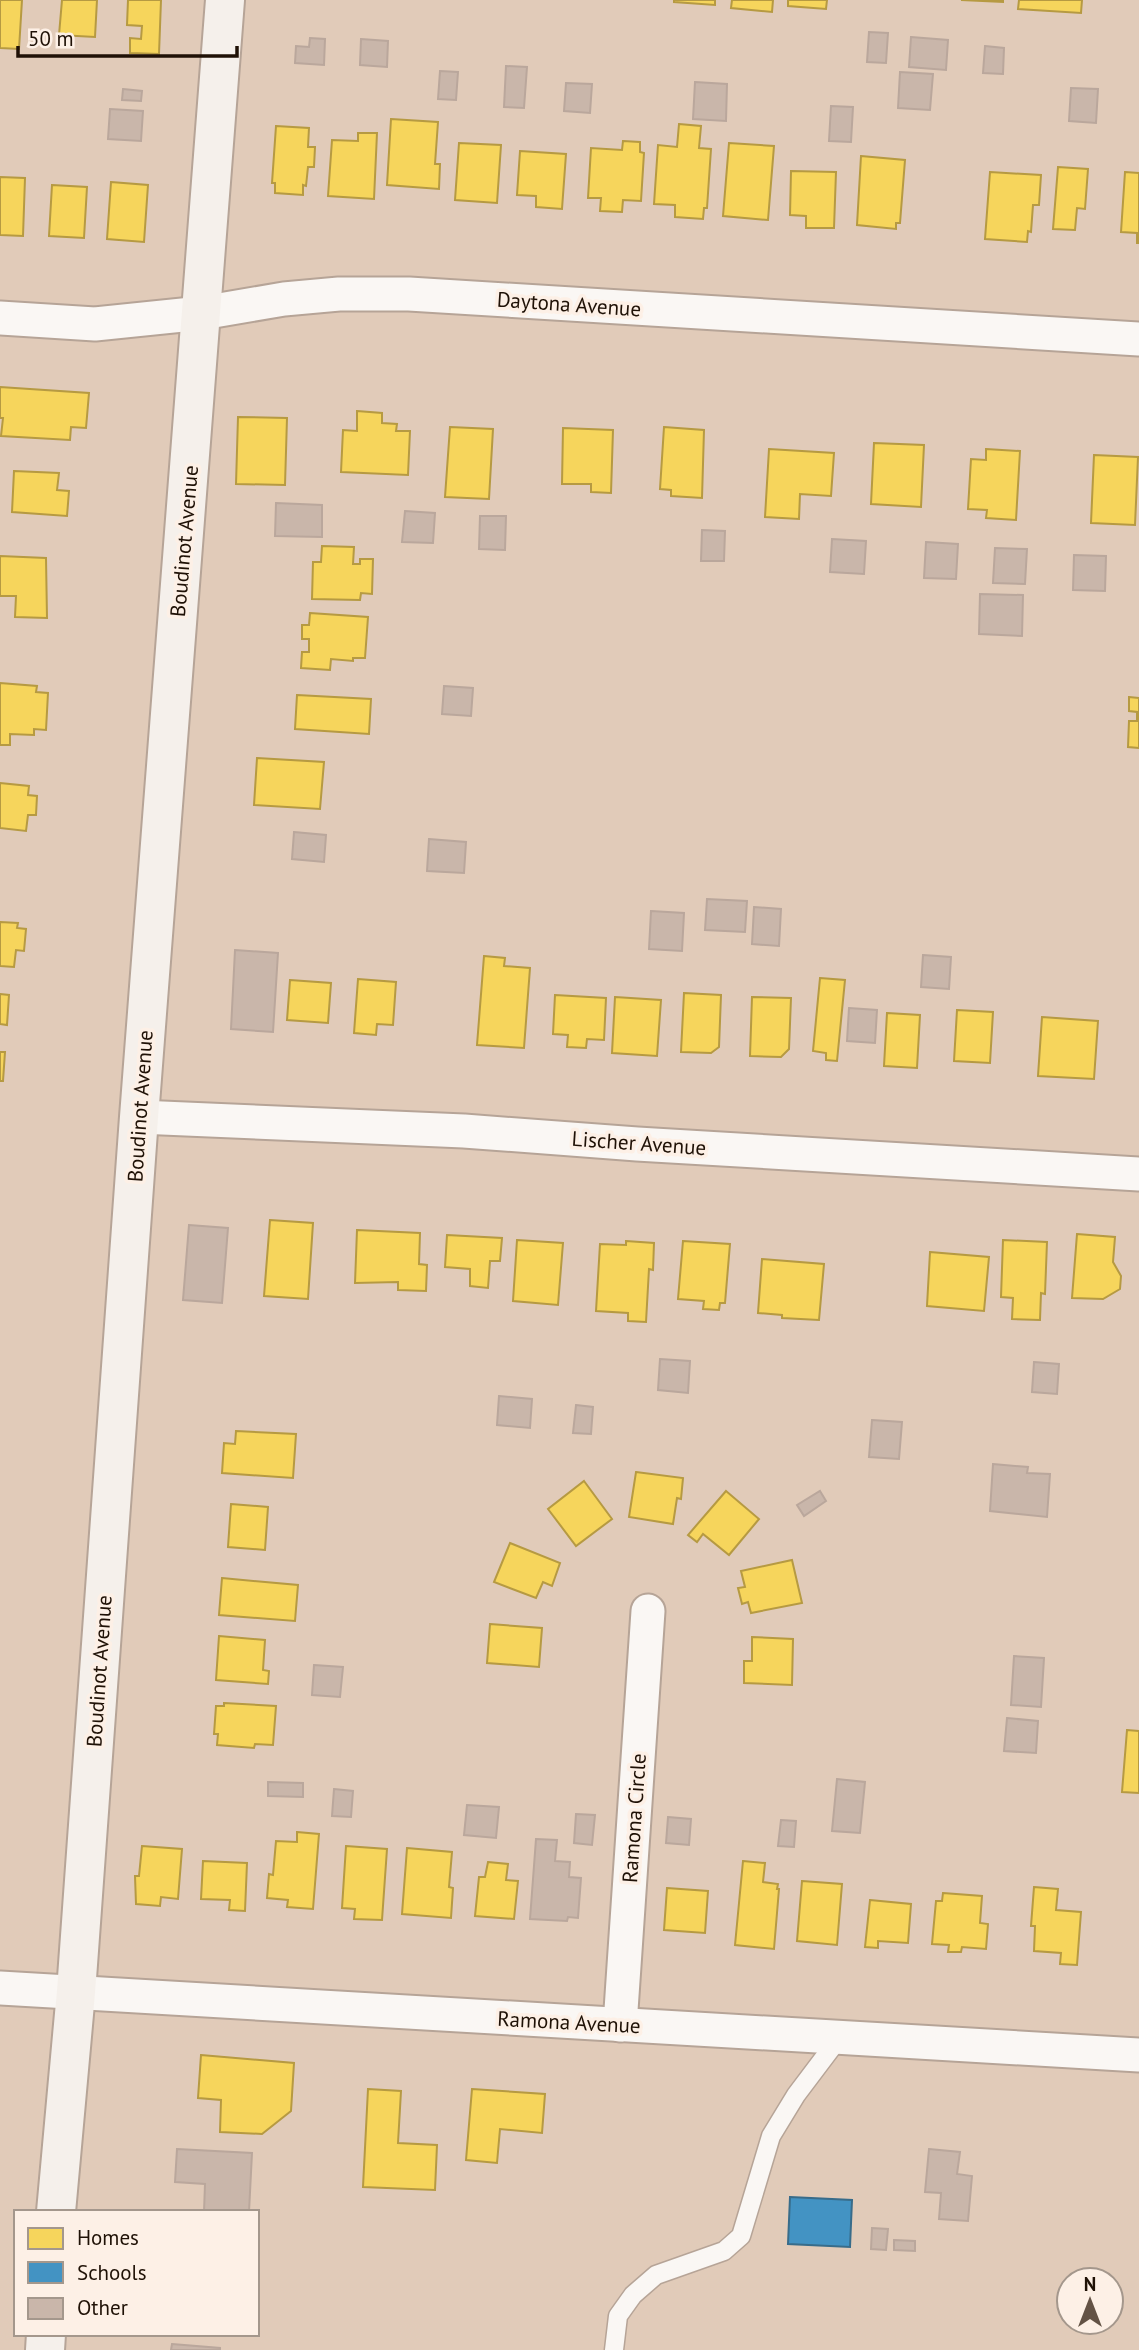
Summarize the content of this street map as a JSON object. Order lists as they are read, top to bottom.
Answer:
{
  "streets": {
    "street": [
      "Daytona Avenue",
      "Boudinot Avenue",
      "Lischer Avenue",
      "Ramona Circle",
      "Ramona Avenue"
    ]
  },
  "crossings": [
    ["Daytona Avenue", "Boudinot Avenue"],
    ["Boudinot Avenue", "Lischer Avenue"],
    ["Boudinot Avenue", "Ramona Avenue"],
    ["Ramona Circle", "Ramona Avenue"]
  ],
  "legend": ["Homes", "Schools", "Other"],
  "scale_bar": "50 m",
  "north": "top"
}
